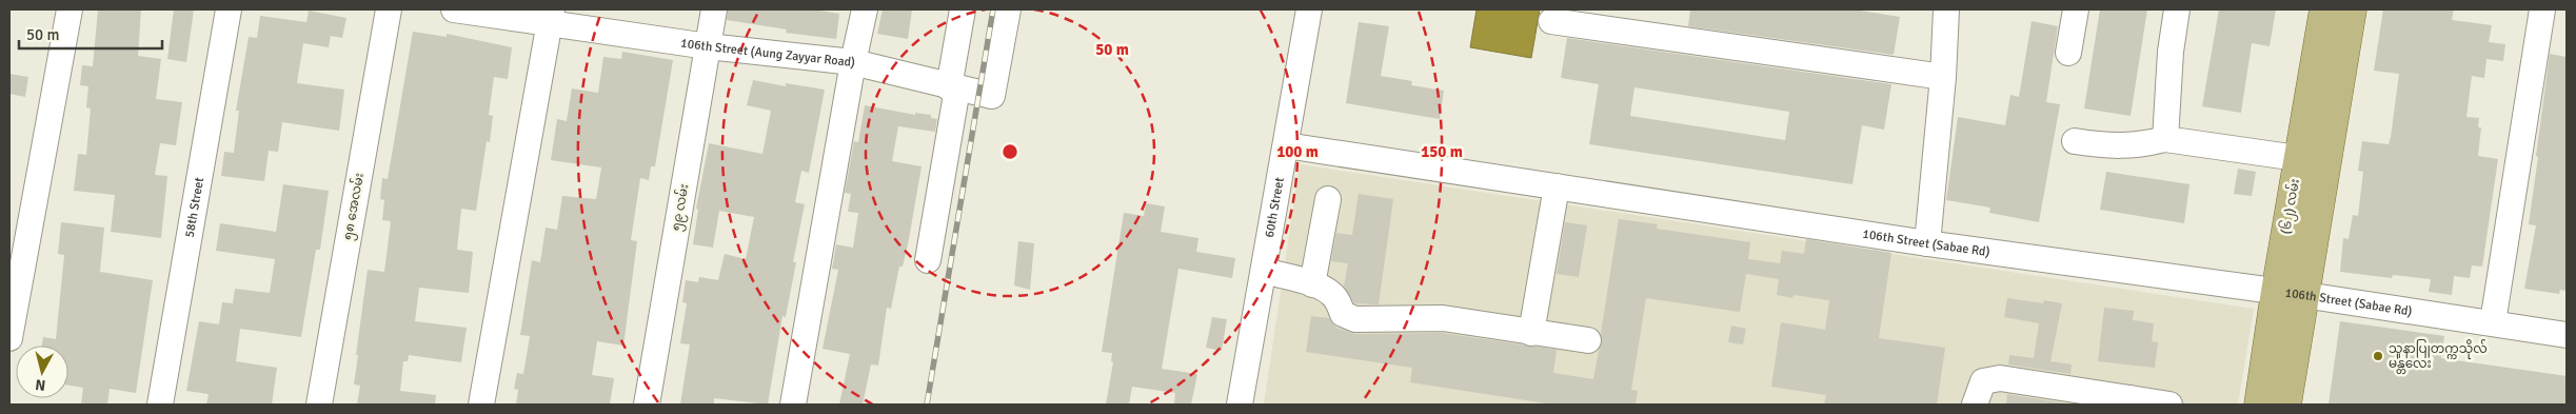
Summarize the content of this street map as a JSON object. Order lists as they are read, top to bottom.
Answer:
{
  "streets": {
    "main road": ["(၆၂) လမ်း"],
    "street": [
      "106th Street (Aung Zayyar Road)",
      "58th Street",
      "၅၈ အေလမ်း",
      "၅၉ လမ်း",
      "60th Street",
      "106th Street (Sabae Rd)"
    ]
  },
  "crossings": [
    ["106th Street (Aung Zayyar Road)", "၅၉ လမ်း"],
    ["(၆၂) လမ်း", "106th Street (Sabae Rd)"],
    ["60th Street", "106th Street (Sabae Rd)"]
  ],
  "places": ["သူနာပြုတက္ကသိုလ် မန္တလေး"],
  "scale_bar": "50 m",
  "north": "bottom",
  "rings": ["50 m", "100 m", "150 m"]
}
